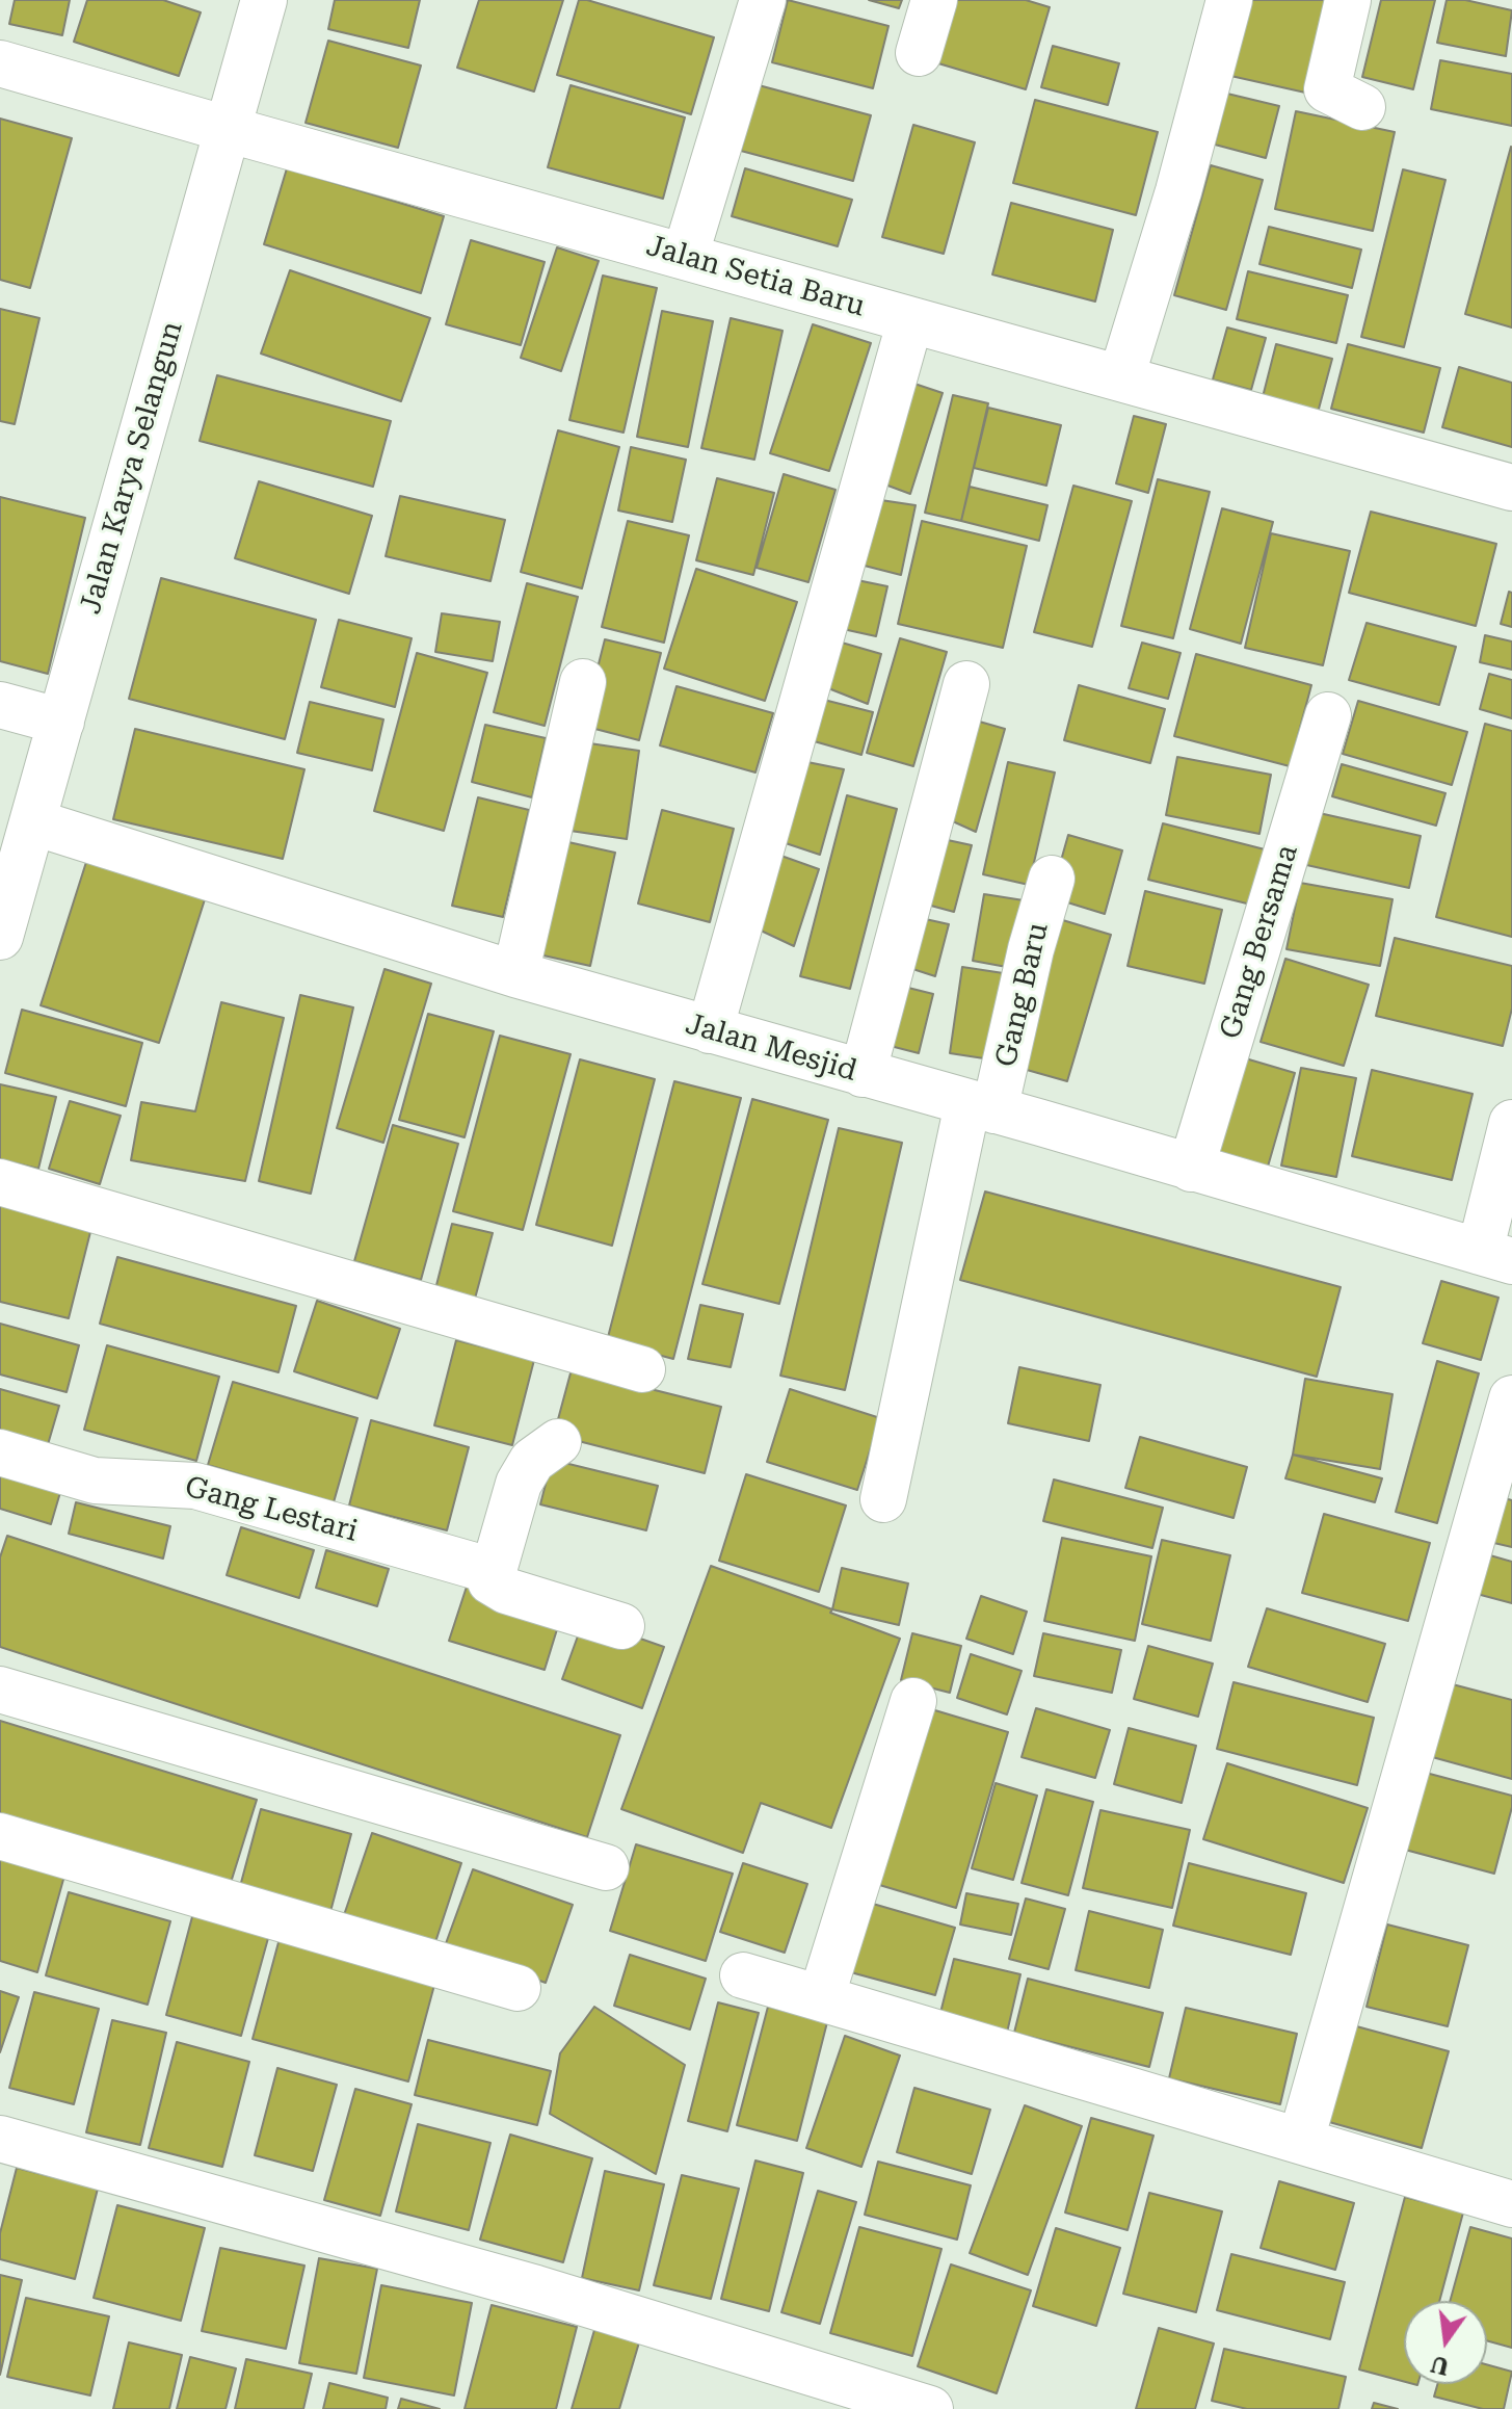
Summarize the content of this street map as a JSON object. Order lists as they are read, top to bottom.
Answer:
{
  "streets": {
    "street": [
      "Jalan Setia Baru",
      "Jalan Karya Selangun",
      "Gang Bersama",
      "Gang Baru",
      "Jalan Mesjid",
      "Gang Lestari"
    ]
  },
  "crossings": [
    ["Jalan Setia Baru", "Jalan Karya Selangun"],
    ["Jalan Karya Selangun", "Jalan Mesjid"],
    ["Gang Bersama", "Jalan Mesjid"],
    ["Gang Baru", "Jalan Mesjid"]
  ],
  "north": "bottom"
}
